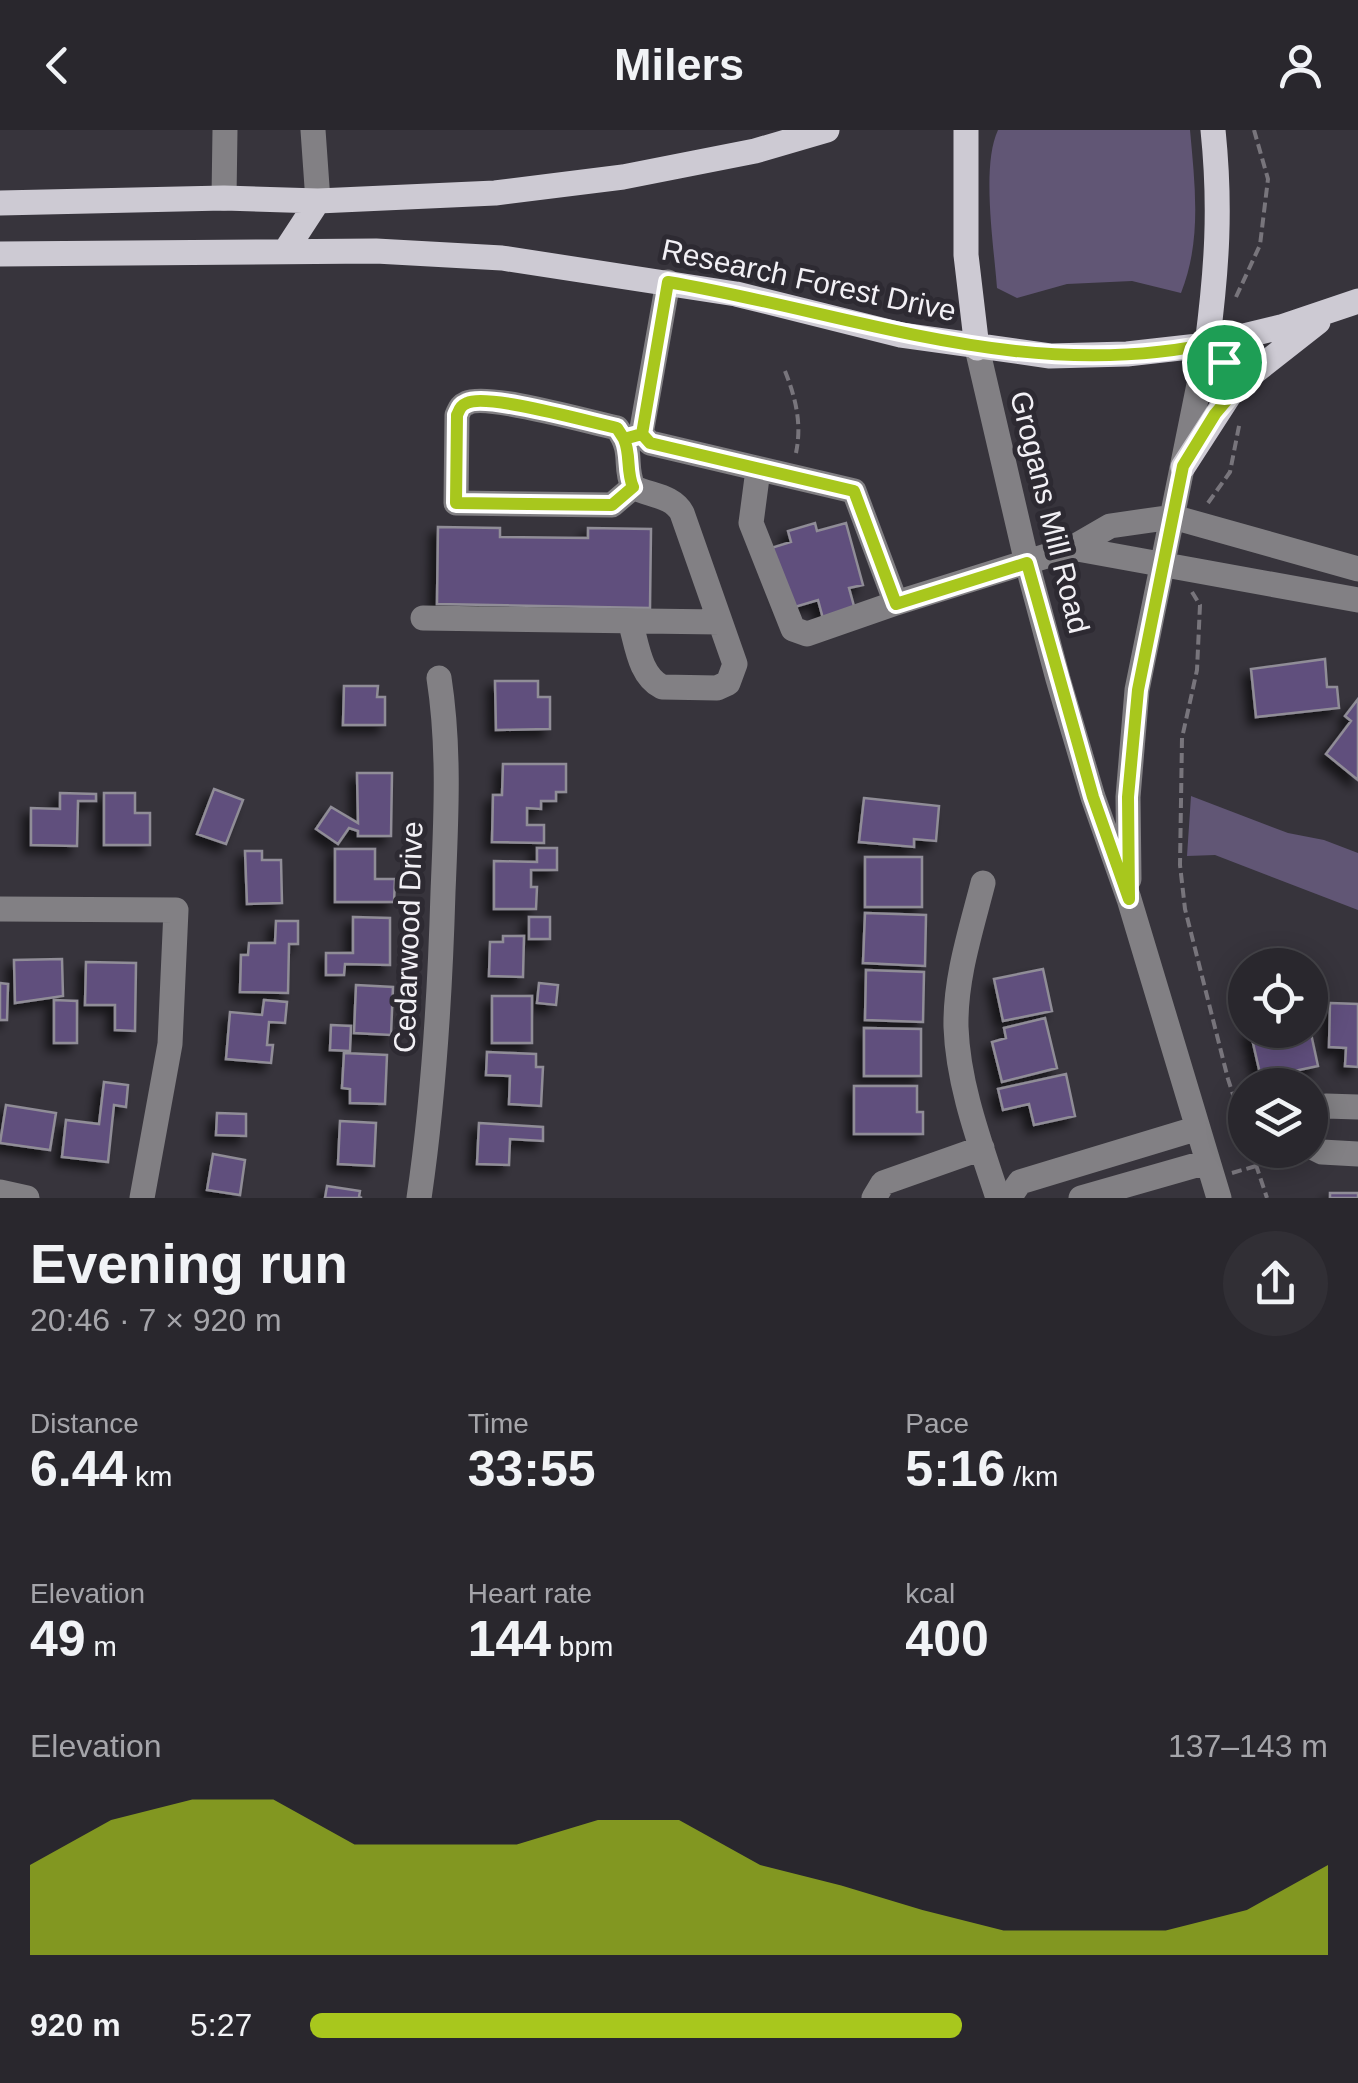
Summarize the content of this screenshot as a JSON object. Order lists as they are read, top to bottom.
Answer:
{
  "streets": {
    "main road": ["Research Forest Drive", "Grogans Mill Road"],
    "street": ["Cedarwood Drive"]
  },
  "crossings": [
    ["Research Forest Drive", "Grogans Mill Road"]
  ],
  "page": {
    "header": "Milers",
    "heading": ["Evening run", "20:46 · 7 × 920 m"],
    "stats": [
      ["Distance", "6.44 km"],
      ["Time", "33:55"],
      ["Pace", "5:16 /km"],
      ["Elevation", "49 m"],
      ["Heart rate", "144 bpm"],
      ["kcal", "400"]
    ],
    "chart": ["Elevation", "137–143 m"],
    "list": [
      {
        "name": "920 m",
        "note": "5:27"
      }
    ]
  }
}
